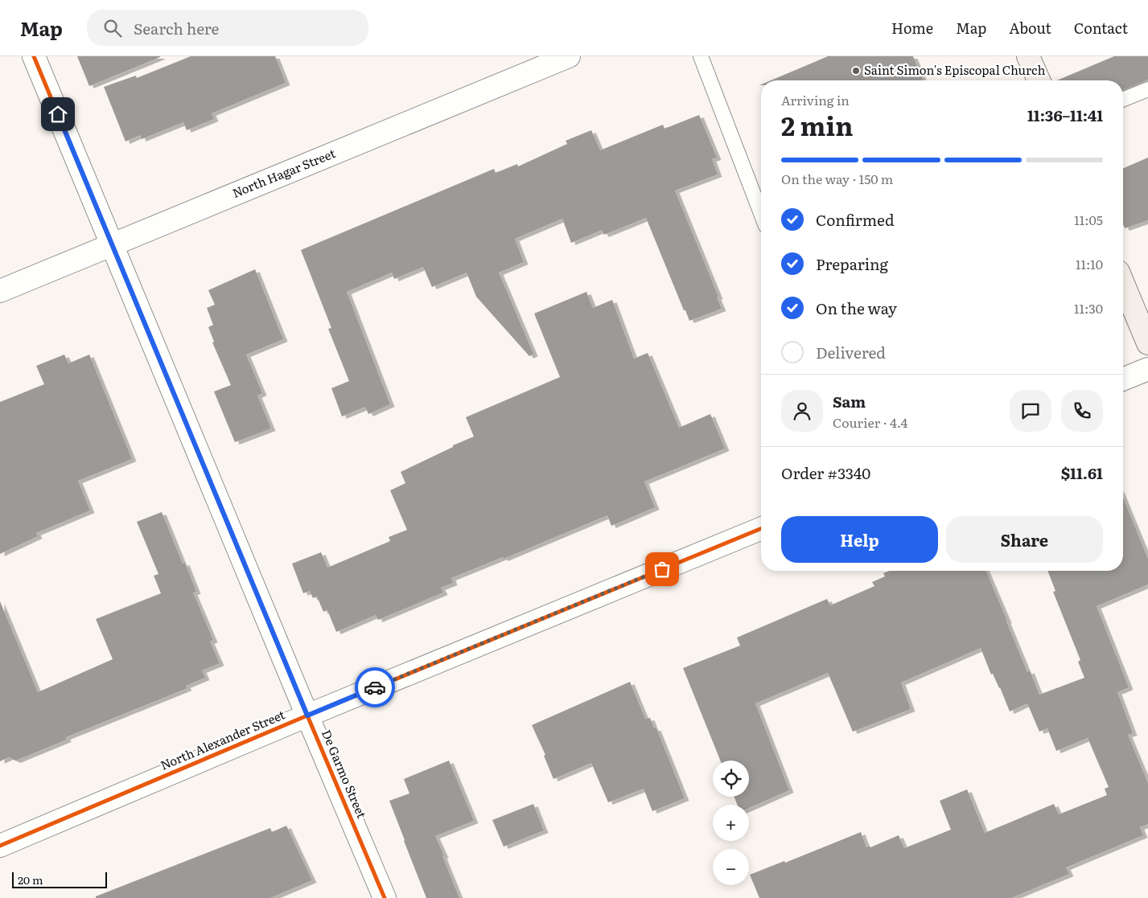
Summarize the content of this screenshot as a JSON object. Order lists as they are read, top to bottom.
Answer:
{
  "streets": {
    "street": ["North Hagar Street", "North Alexander Street", "De Garmo Street"]
  },
  "crossings": [
    ["North Hagar Street", "De Garmo Street"],
    ["North Alexander Street", "De Garmo Street"]
  ],
  "places": ["Saint Simon's Episcopal Church"],
  "scale_bar": "20 m",
  "page": {
    "header": "Map",
    "search": "Search here",
    "nav": [
      "Home",
      "Map",
      "About",
      "Contact"
    ],
    "heading": ["2 min", "Arriving in", "11:36–11:41"],
    "panel": [
      "Sam",
      "Courier · 4.4",
      "Order #3340",
      "$11.61"
    ],
    "bar": "On the way · 150 m",
    "list": [
      ["Confirmed", "11:05"],
      ["Preparing", "11:10"],
      ["On the way", "11:30"],
      "Delivered"
    ],
    "buttons": ["Help", "Share"],
    "map_buttons": ["+", "−"],
    "scale": "20 m"
  }
}
